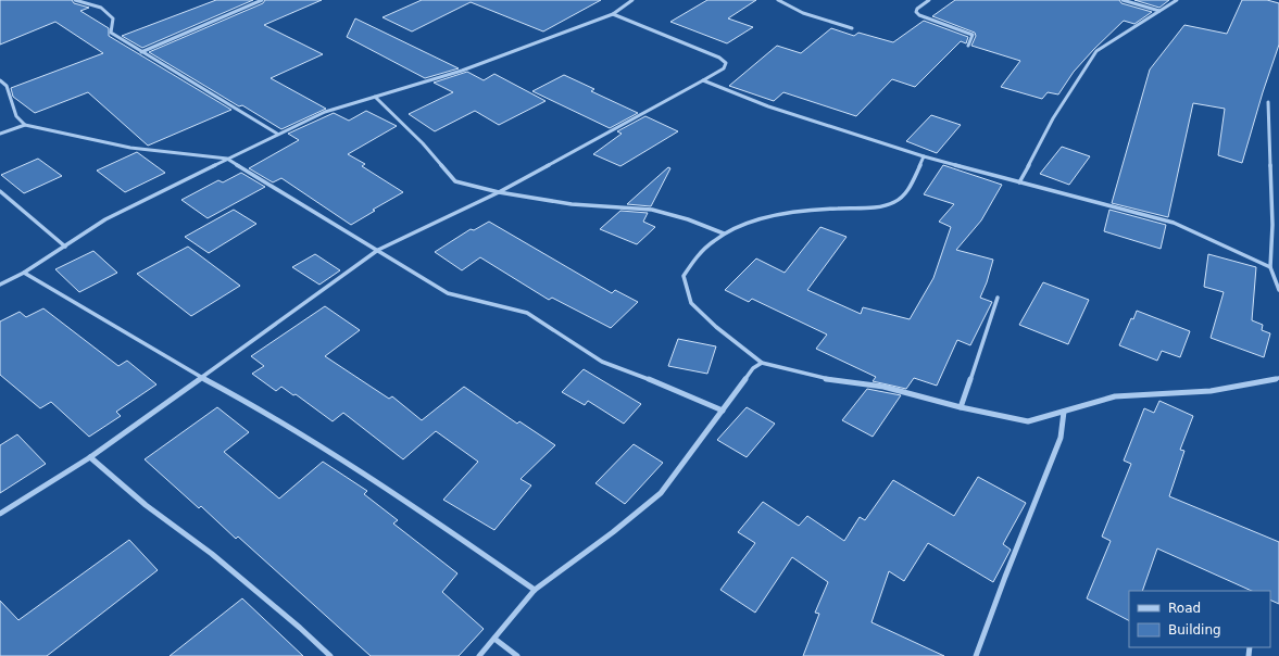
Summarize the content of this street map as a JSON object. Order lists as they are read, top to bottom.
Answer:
{
  "legend": ["Road", "Building"]
}
